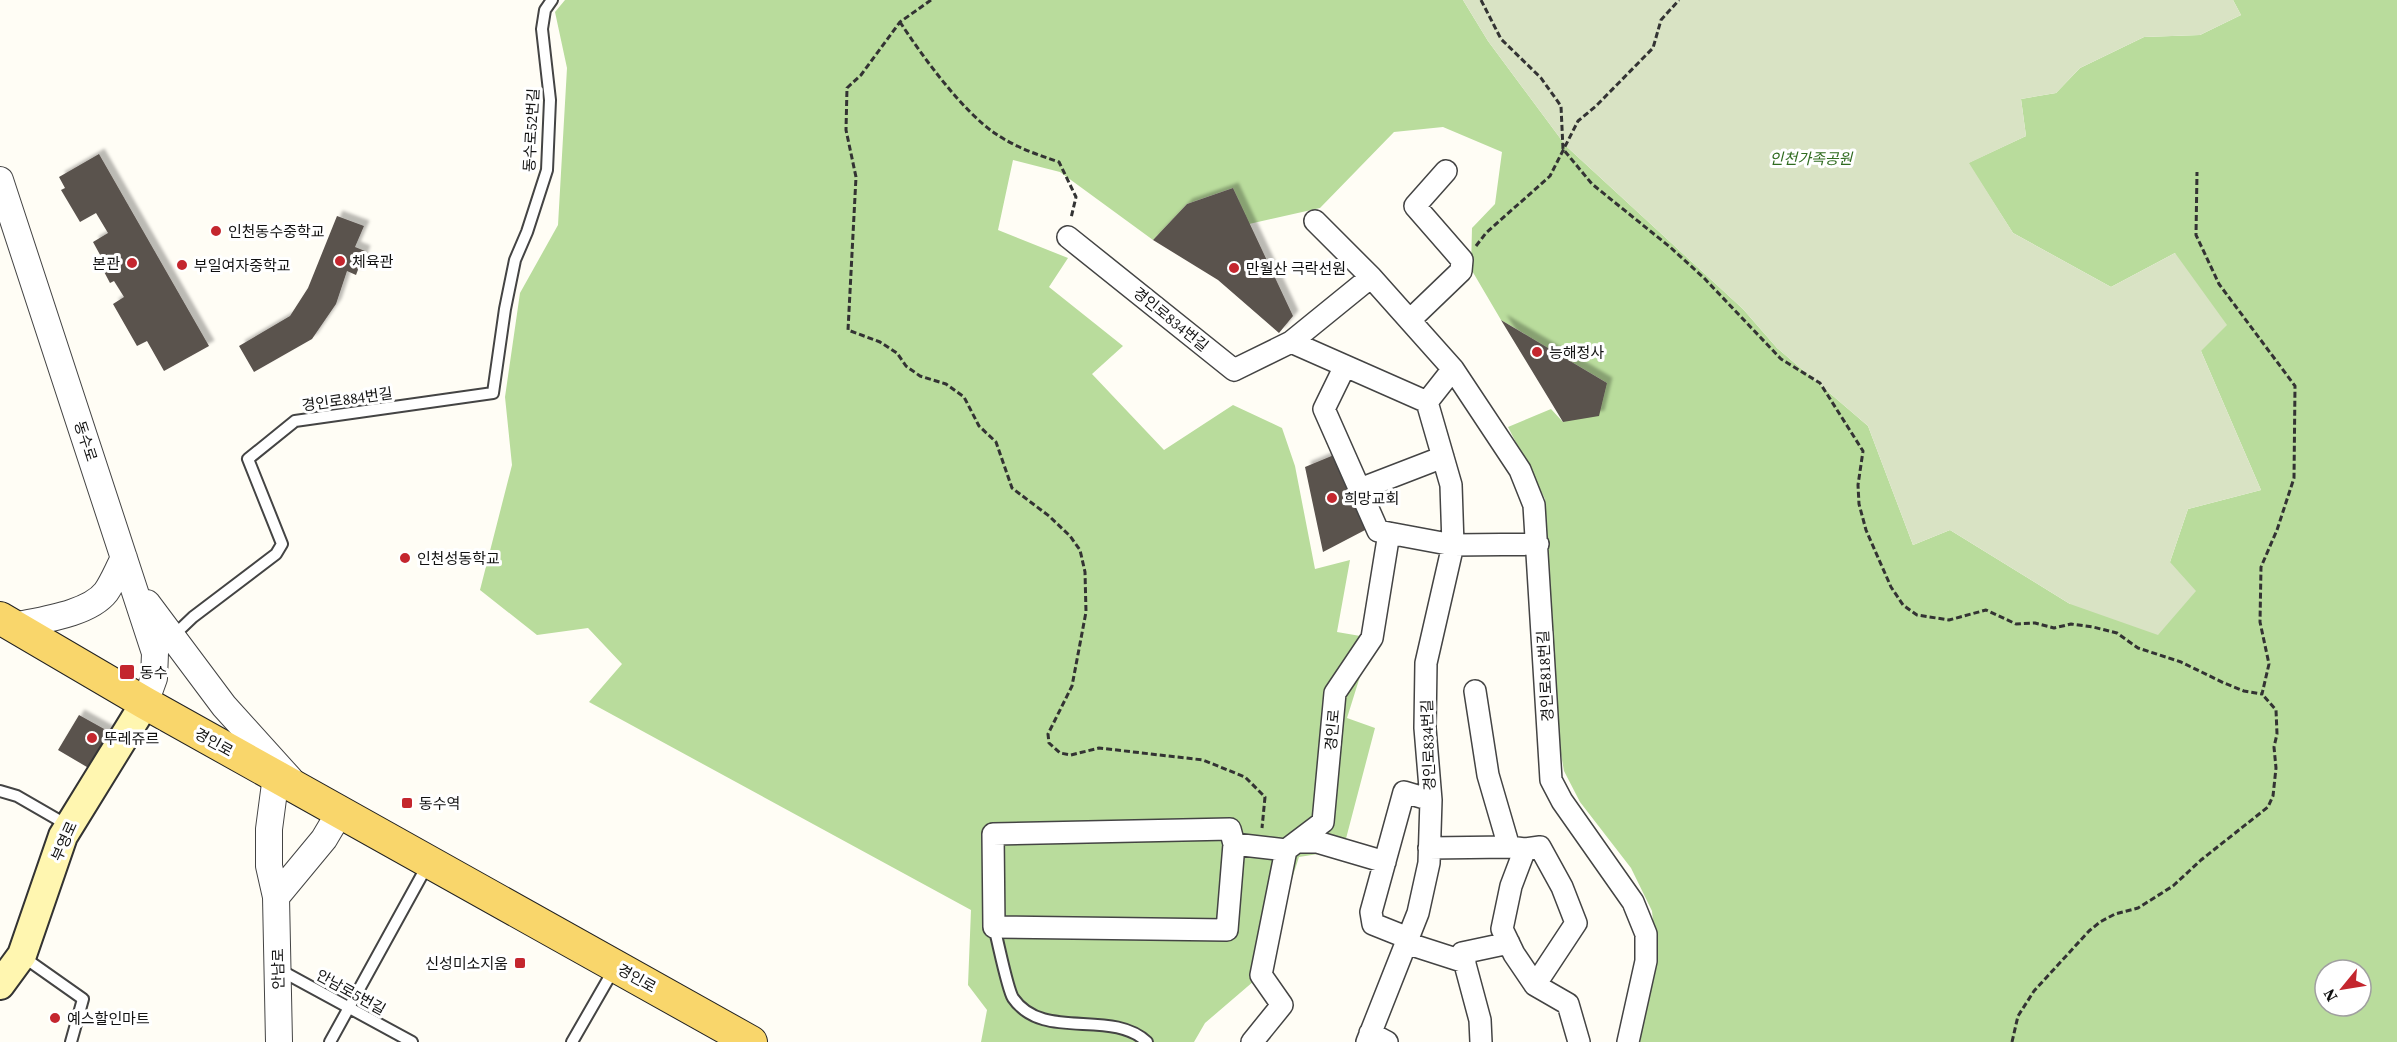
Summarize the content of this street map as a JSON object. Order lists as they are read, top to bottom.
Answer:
{
  "streets": {
    "main road": ["경인로", "부영로"],
    "street": [
      "경인로834번길",
      "동수로",
      "경인로818번길",
      "안남로"
    ],
    "lane": ["동수로52번길", "경인로884번길", "안남로5번길"]
  },
  "crossings": [
    ["동수로52번길", "경인로884번길"],
    ["동수로", "경인로"],
    ["동수로", "부영로"],
    ["경인로", "부영로"],
    ["경인로", "안남로"],
    ["안남로", "안남로5번길"]
  ],
  "parks": ["인천가족공원"],
  "places": {
    "other": [
      "인천동수중학교",
      "체육관",
      "본관",
      "부일여자중학교",
      "만월산 극락선원",
      "능해정사",
      "희망교회",
      "인천성동학교",
      "뚜레쥬르",
      "예스할인마트"
    ],
    "transit": ["동수", "동수역", "신성미소지움"]
  },
  "north": "bottom left"
}
